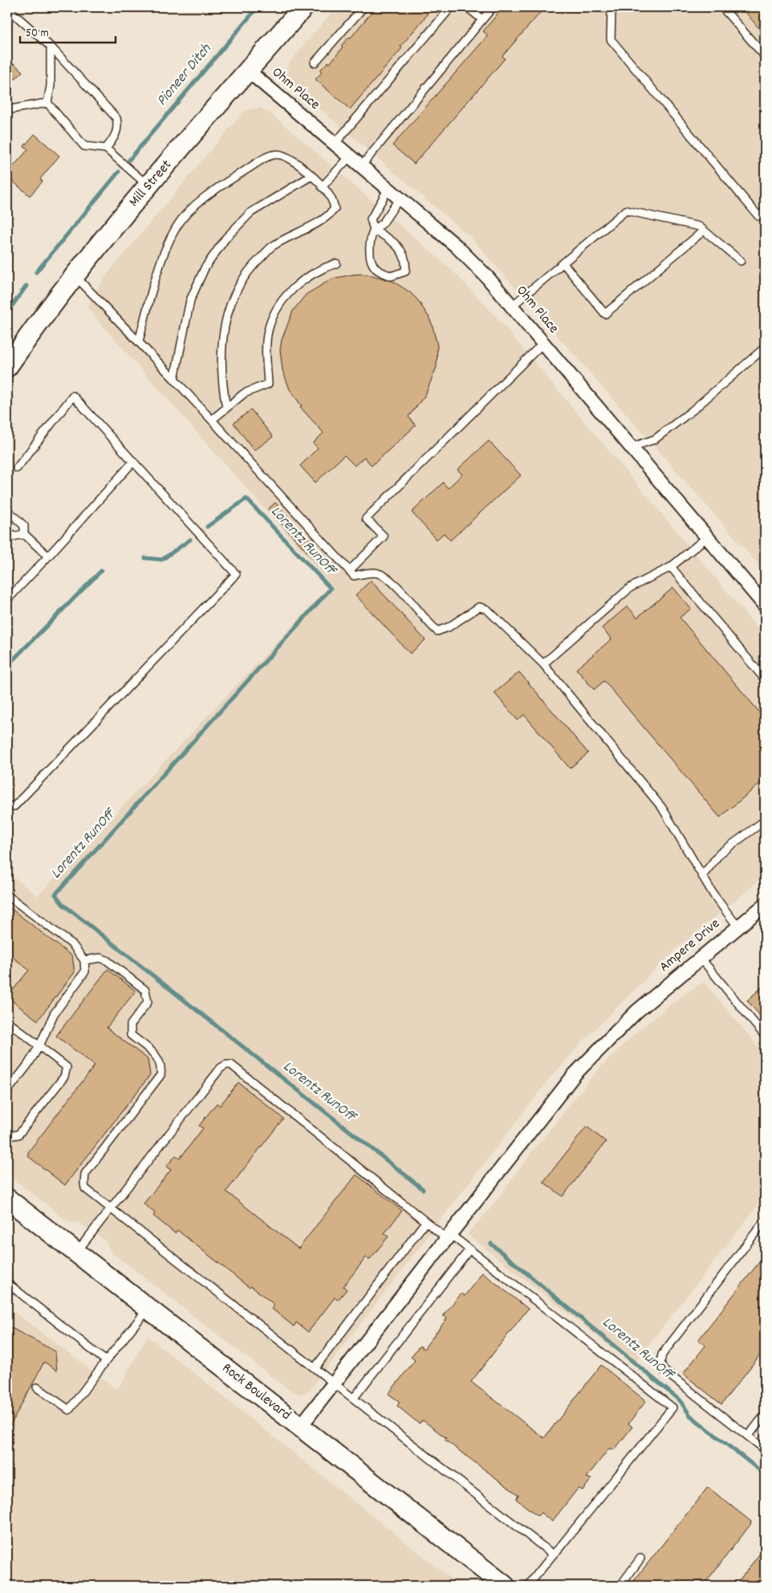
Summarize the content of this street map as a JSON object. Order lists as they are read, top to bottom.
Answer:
{
  "streets": {
    "main road": ["Mill Street", "Rock Boulevard"],
    "street": ["Ohm Place", "Ampere Drive"]
  },
  "crossings": [
    ["Ohm Place", "Mill Street"],
    ["Ampere Drive", "Rock Boulevard"]
  ],
  "water": ["Pioneer Ditch", "Lorentz RunOff"],
  "scale_bar": "50 m"
}
